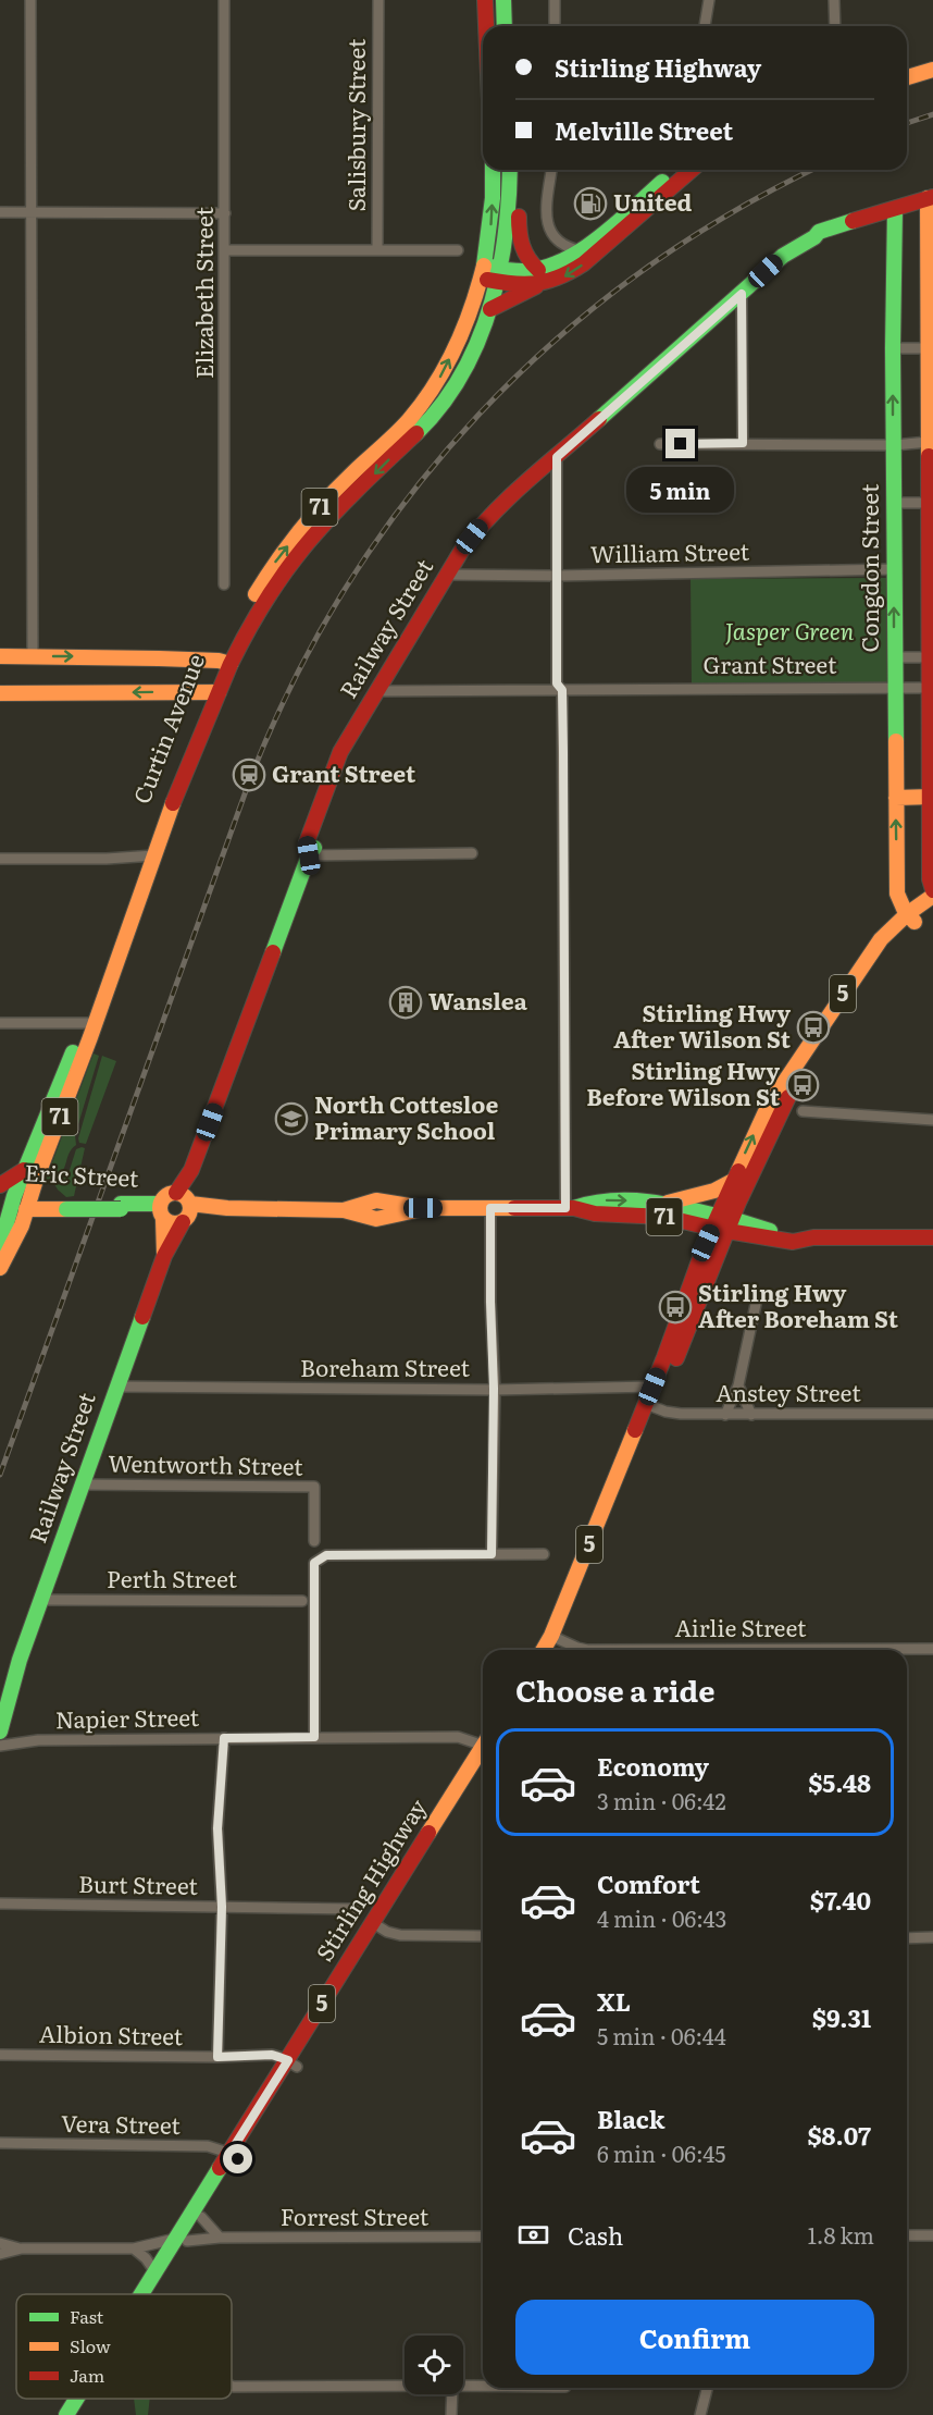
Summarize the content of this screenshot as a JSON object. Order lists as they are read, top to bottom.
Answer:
{
  "streets": {
    "main road": [
      "71",
      "Congdon Street",
      "Railway Street",
      "Curtin Avenue",
      "5",
      "Eric Street",
      "Stirling Highway"
    ],
    "street": [
      "Salisbury Street",
      "Elizabeth Street",
      "William Street",
      "Grant Street",
      "Boreham Street",
      "Anstey Street",
      "Wentworth Street",
      "Perth Street",
      "Airlie Street",
      "Napier Street",
      "Burt Street",
      "Albion Street",
      "Vera Street",
      "Forrest Street"
    ]
  },
  "crossings": [
    ["71", "Railway Street"],
    ["71", "Curtin Avenue"],
    ["71", "5"],
    ["71", "Eric Street"],
    ["William Street", "Congdon Street"],
    ["William Street", "Railway Street"],
    ["Congdon Street", "Railway Street"],
    ["Congdon Street", "Grant Street"],
    ["Congdon Street", "5"],
    ["Railway Street", "Grant Street"],
    ["Railway Street", "Eric Street"],
    ["Railway Street", "Boreham Street"],
    ["Railway Street", "Wentworth Street"],
    ["Railway Street", "Perth Street"],
    ["Curtin Avenue", "Eric Street"],
    ["5", "Boreham Street"],
    ["5", "Anstey Street"],
    ["5", "Airlie Street"],
    ["Stirling Highway", "Albion Street"],
    ["Stirling Highway", "Vera Street"],
    ["Stirling Highway", "Forrest Street"]
  ],
  "parks": ["Jasper Green"],
  "places": {
    "fuel station": ["United"],
    "station": ["Grant Street"],
    "building": ["Wanslea"],
    "bus stop": ["Stirling Hwy After Wilson St", "Stirling Hwy Before Wilson St", "Stirling Hwy After Boreham St"],
    "school or university": ["North Cottesloe Primary School"]
  },
  "legend": ["Fast", "Slow", "Jam"],
  "page": {
    "banner": ["Stirling Highway", "Melville Street"],
    "bubble": "5 min",
    "heading": "Choose a ride",
    "list": [
      {
        "name": "Economy",
        "note": "3 min · 06:42",
        "value": "$5.48"
      },
      {
        "name": "Comfort",
        "note": "4 min · 06:43",
        "value": "$7.40"
      },
      {
        "name": "XL",
        "note": "5 min · 06:44",
        "value": "$9.31"
      },
      {
        "name": "Black",
        "note": "6 min · 06:45",
        "value": "$8.07"
      }
    ],
    "pay": ["Cash", "1.8 km"],
    "buttons": "Confirm"
  }
}
